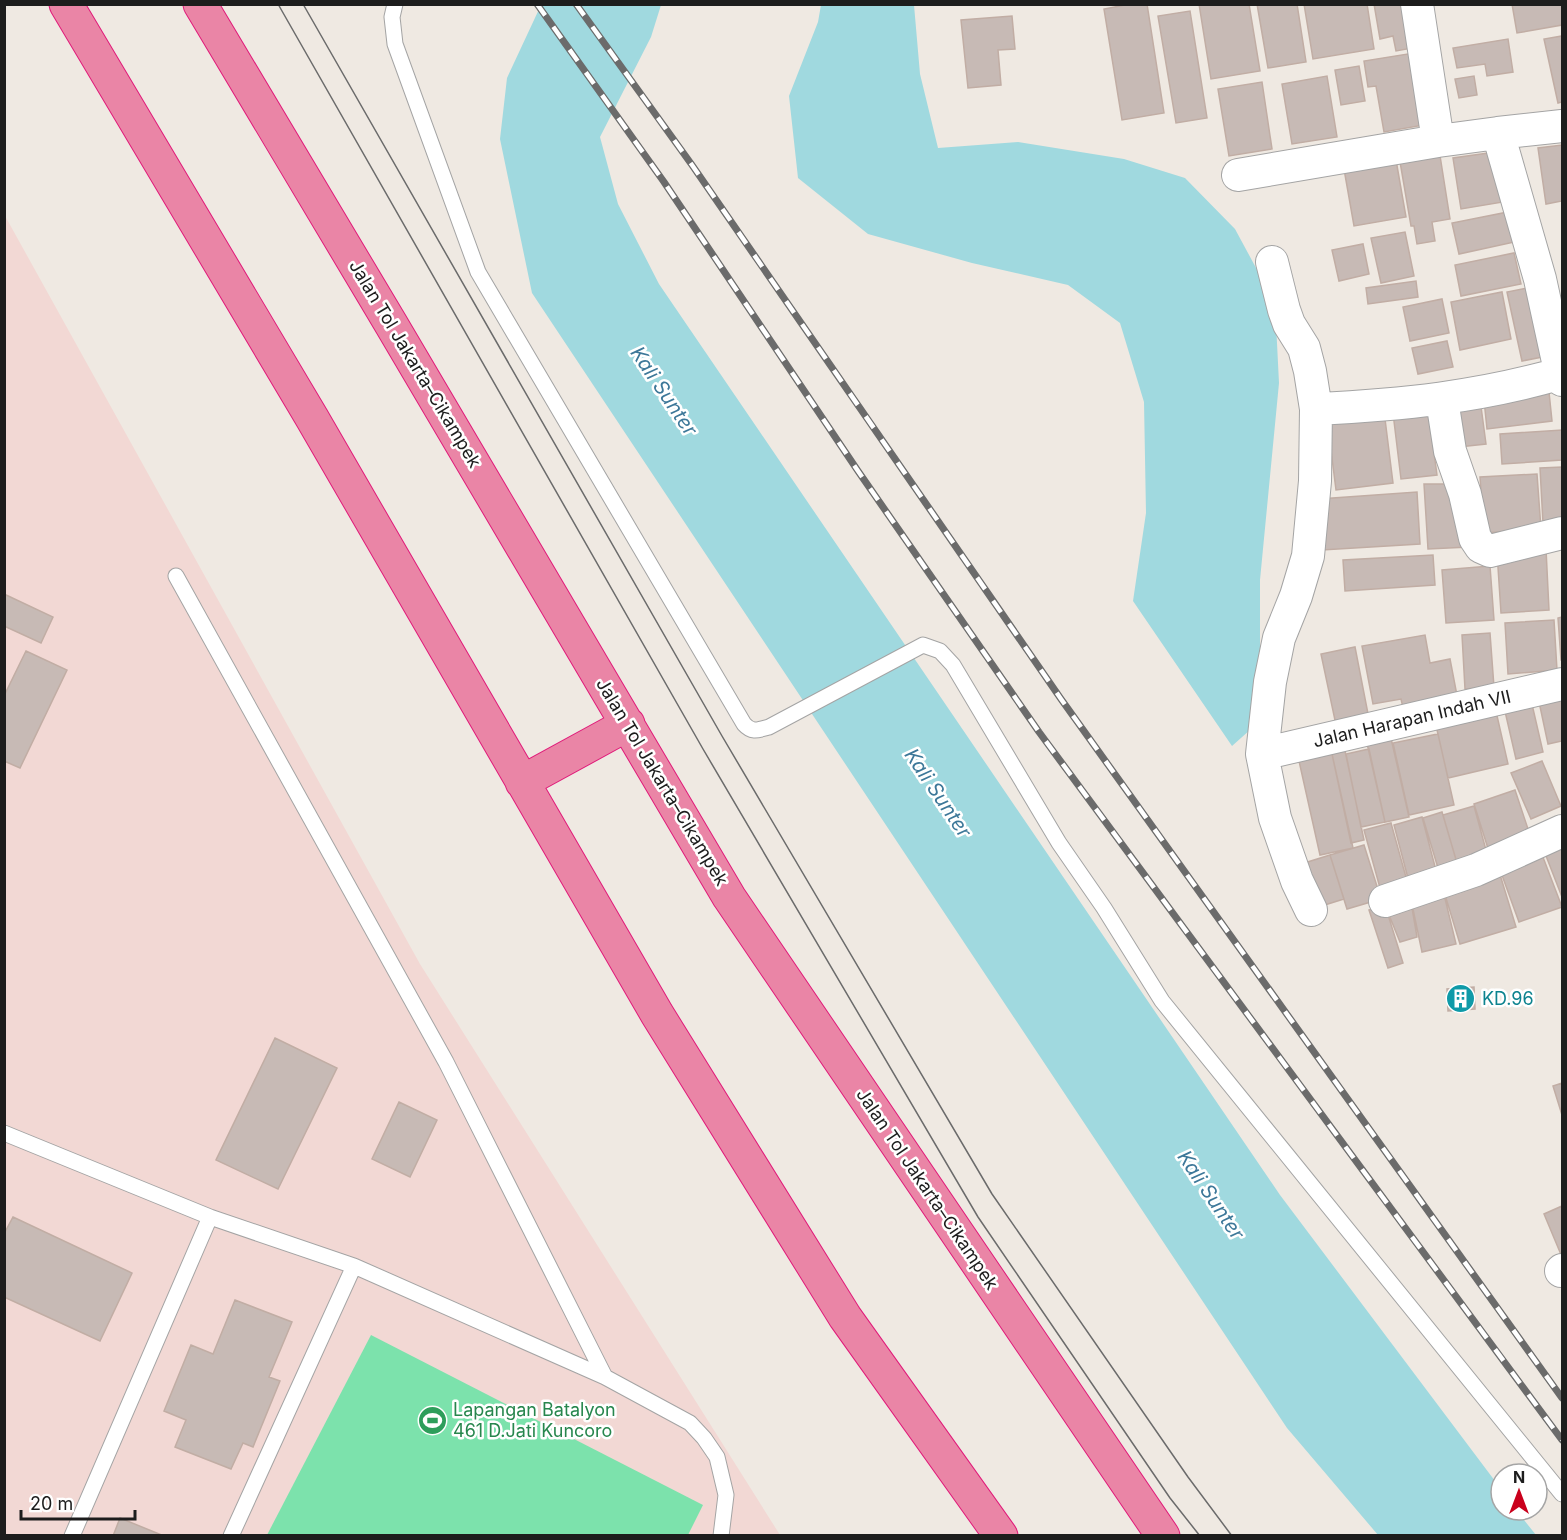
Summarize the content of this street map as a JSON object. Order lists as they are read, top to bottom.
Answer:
{
  "streets": {
    "highway": ["Jalan Tol Jakarta–Cikampek"],
    "street": ["Jalan Harapan Indah VII"]
  },
  "water": ["Kali Sunter"],
  "places": {
    "building": ["KD.96"],
    "sports": ["Lapangan Batalyon 461 D.Jati Kuncoro"]
  },
  "scale_bar": "20 m",
  "north": "top"
}
